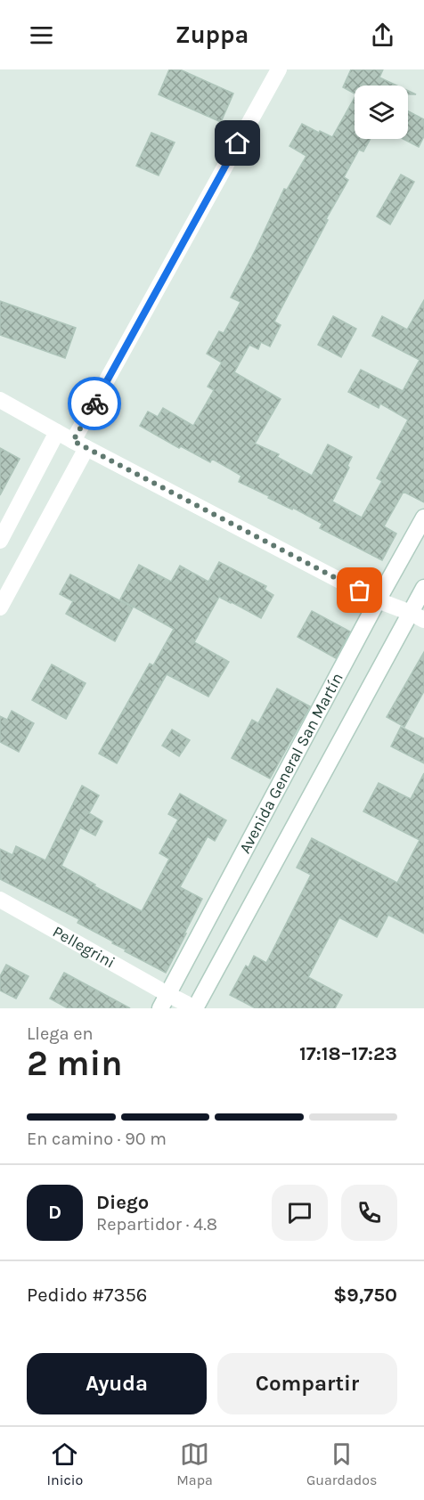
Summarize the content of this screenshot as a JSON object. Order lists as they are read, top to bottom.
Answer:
{
  "streets": {
    "street": ["Avenida General San Martín", "Pellegrini"]
  },
  "crossings": [
    ["Avenida General San Martín", "Pellegrini"]
  ],
  "page": {
    "header": "Zuppa",
    "heading": ["2 min", "Llega en", "17:18–17:23"],
    "panel": [
      "Diego",
      "Repartidor · 4.8",
      "Pedido #7356",
      "$9,750"
    ],
    "bar": "En camino · 90 m",
    "round": "D",
    "buttons": ["Ayuda", "Compartir"],
    "tabs": ["Inicio", "Mapa", "Guardados"]
  }
}
